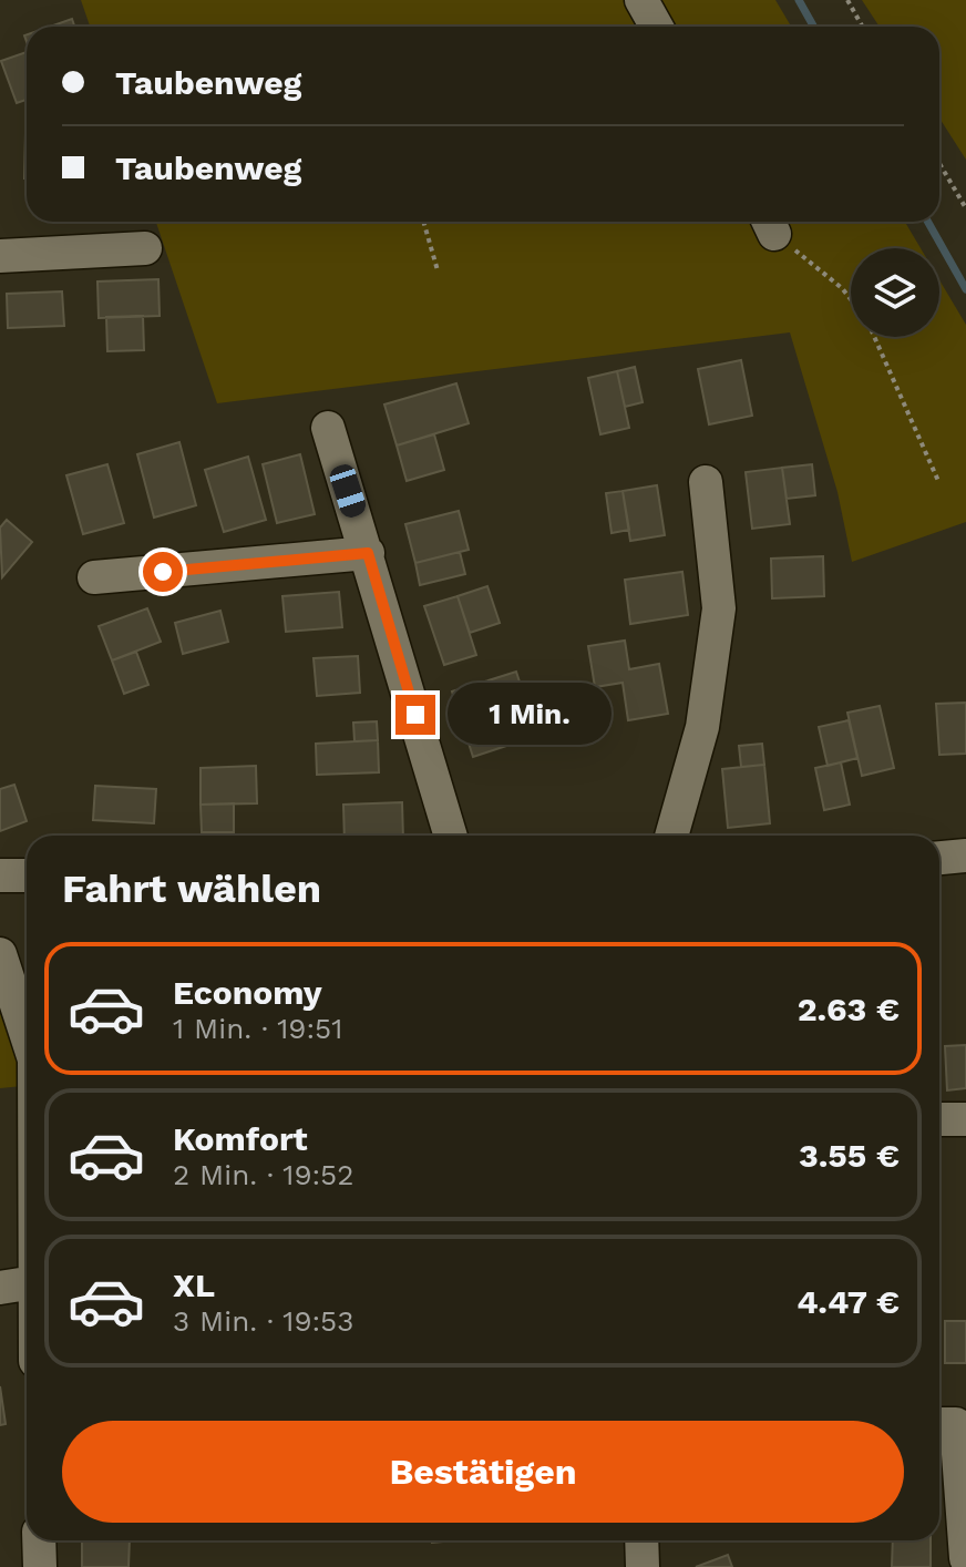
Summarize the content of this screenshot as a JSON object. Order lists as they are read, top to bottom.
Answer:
{
  "page": {
    "banner": ["Taubenweg", "Taubenweg"],
    "bubble": "1 Min.",
    "heading": "Fahrt wählen",
    "list": [
      {
        "name": "Economy",
        "note": "1 Min. · 19:51",
        "value": "2.63 €"
      },
      {
        "name": "Komfort",
        "note": "2 Min. · 19:52",
        "value": "3.55 €"
      },
      {
        "name": "XL",
        "note": "3 Min. · 19:53",
        "value": "4.47 €"
      }
    ],
    "buttons": "Bestätigen"
  }
}
